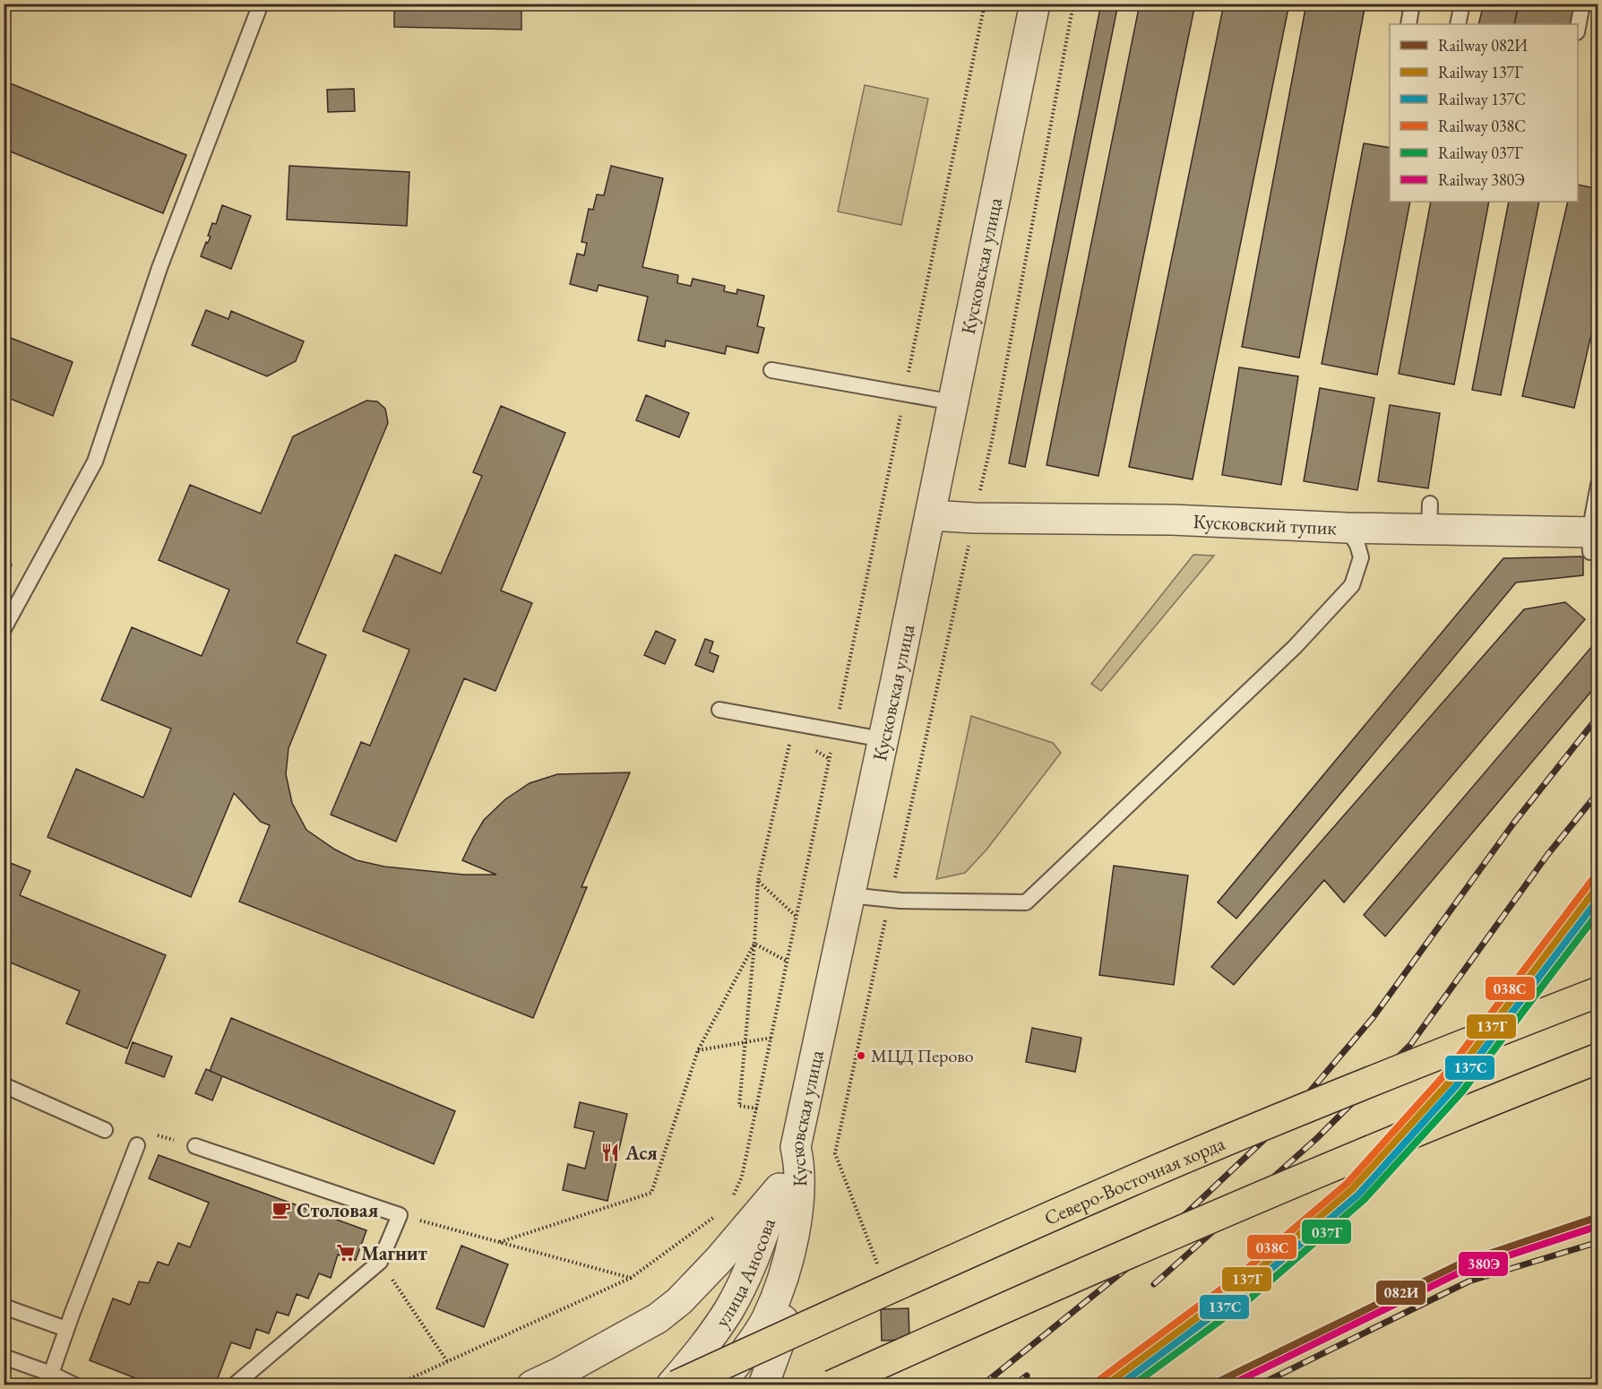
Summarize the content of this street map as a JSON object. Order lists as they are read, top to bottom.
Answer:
{
  "streets": {
    "main road": ["Северо-Восточная хорда"],
    "street": ["Кусковская улица", "Кусковский тупик", "улица Аносова"]
  },
  "crossings": [
    ["Кусковская улица", "Кусковский тупик"],
    ["Кусковская улица", "улица Аносова"]
  ],
  "places": {
    "other": ["МЦД Перово"],
    "restaurant": ["Ася"],
    "cafe": ["Столовая"],
    "supermarket": ["Магнит"]
  },
  "lines": [
    "rail line 038С",
    "rail line 137Г",
    "rail line 137С",
    "rail line 037Г",
    "rail line 082И",
    "rail line 380Э"
  ],
  "legend": [
    "Railway 082И",
    "Railway 137Г",
    "Railway 137С",
    "Railway 038С",
    "Railway 037Г",
    "Railway 380Э"
  ]
}
